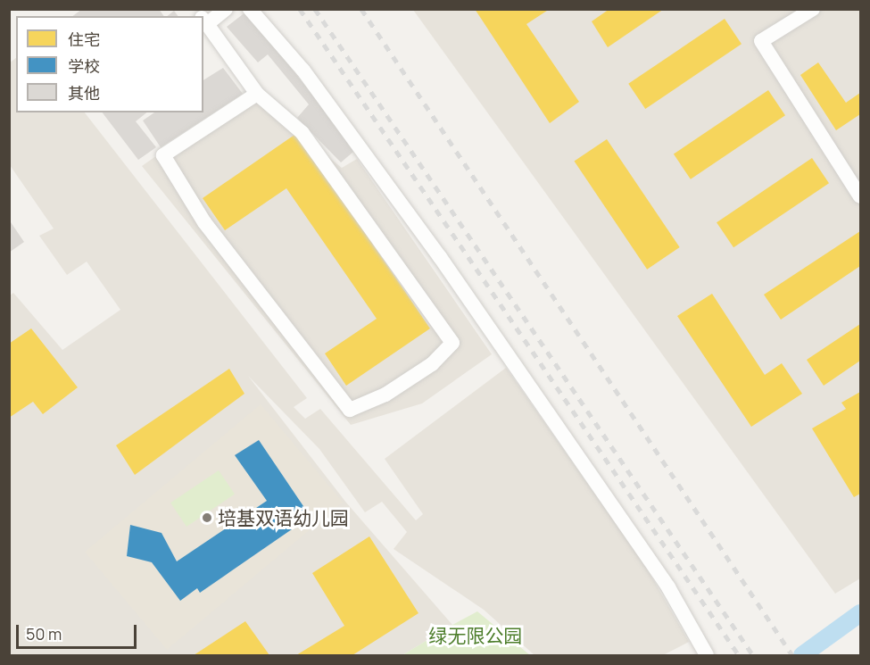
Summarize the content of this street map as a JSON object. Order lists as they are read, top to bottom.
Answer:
{
  "parks": ["绿无限公园"],
  "places": ["培基双语幼儿园"],
  "legend": ["住宅", "学校", "其他"],
  "scale_bar": "50 m"
}
